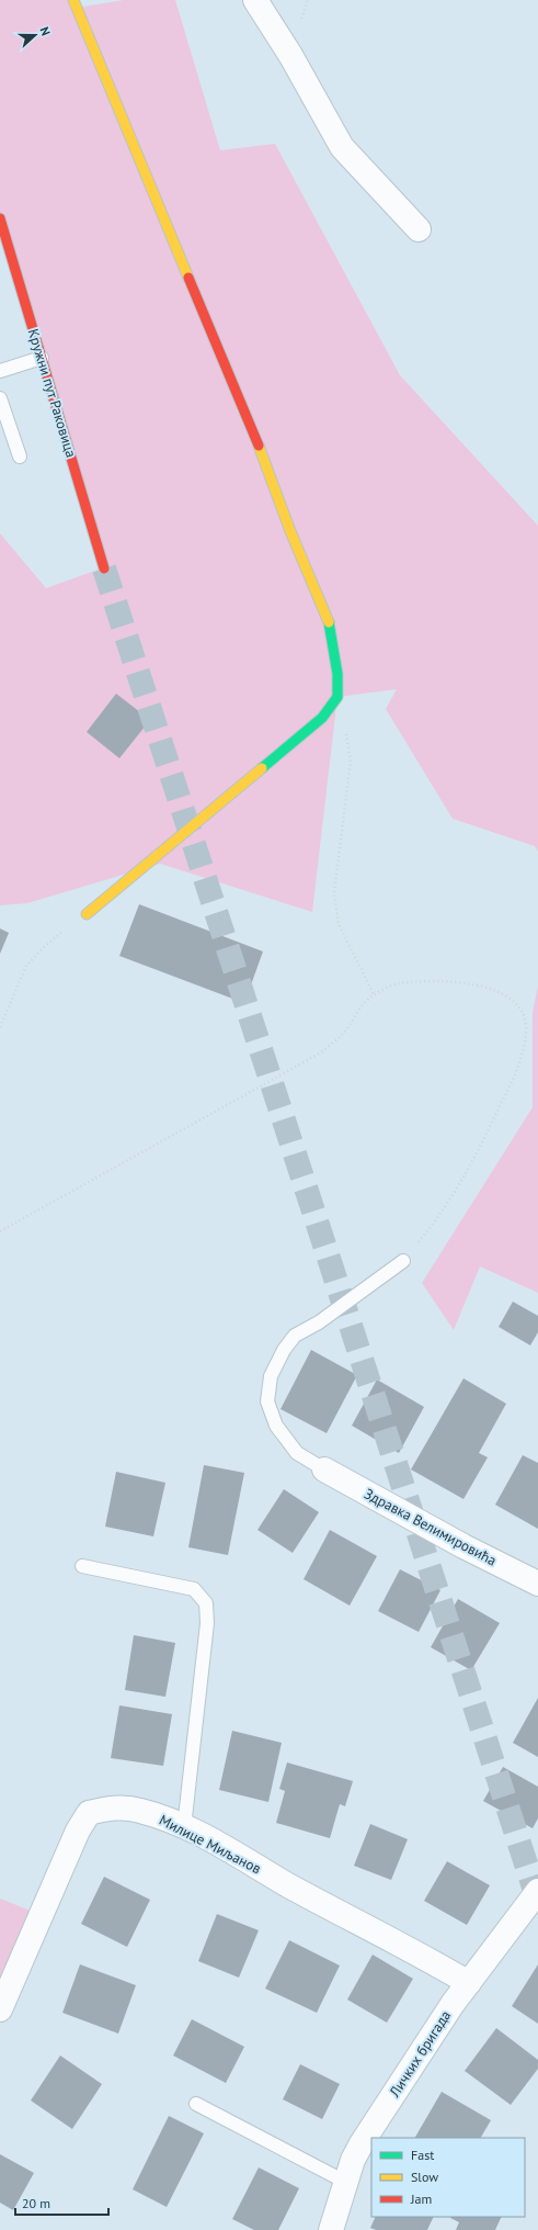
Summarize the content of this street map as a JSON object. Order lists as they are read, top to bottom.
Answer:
{
  "streets": {
    "street": [
      "Кружни пут Раковица",
      "Здравка Велимировића",
      "Милице Миљанов",
      "Личких бригада"
    ]
  },
  "crossings": [
    ["Милице Миљанов", "Личких бригада"]
  ],
  "legend": ["Fast", "Slow", "Jam"],
  "scale_bar": "20 m",
  "north": "right"
}
